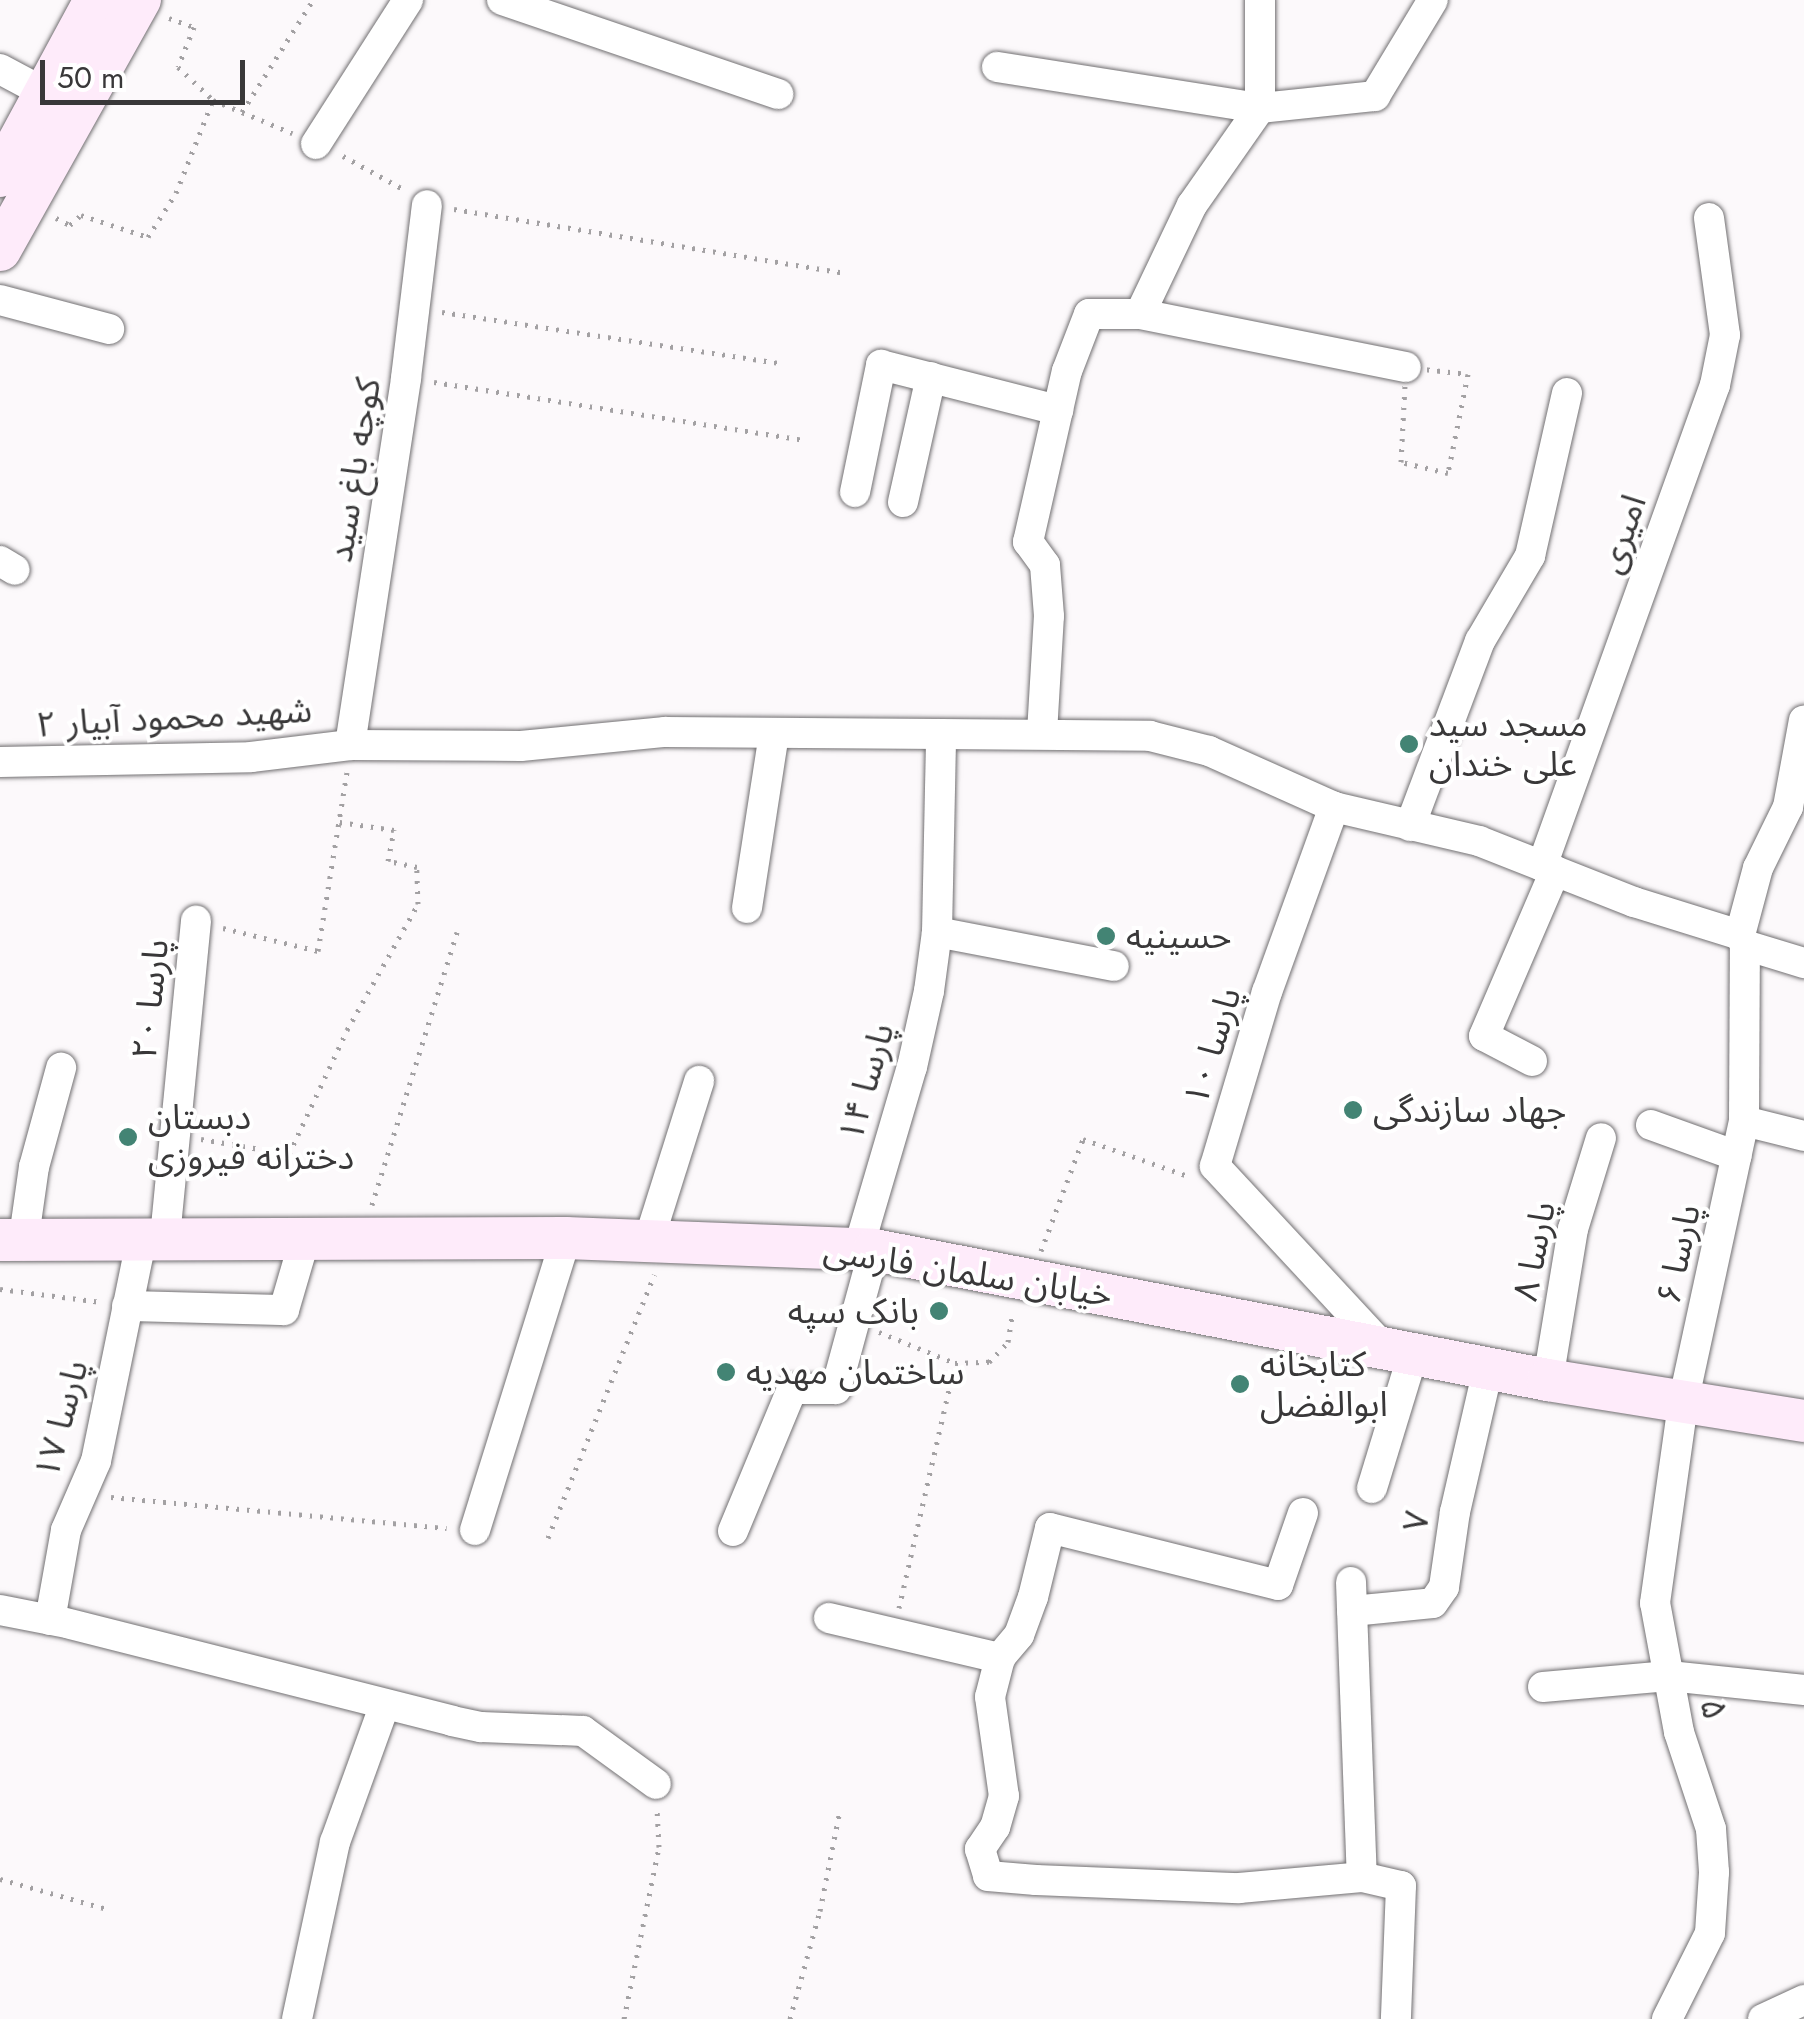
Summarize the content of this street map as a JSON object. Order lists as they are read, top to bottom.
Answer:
{
  "streets": {
    "main road": ["خیابان سلمان فارسی"],
    "street": [
      "کوچه باغ سید",
      "امیری",
      "شهید محمود آبیار ۲",
      "پارسا ۲۰",
      "پارسا ۱۰",
      "پارسا ۱۴",
      "پارسا ۸",
      "پارسا ۶",
      "پارسا ۱۷",
      "۷",
      "۵"
    ]
  },
  "crossings": [
    ["کوچه باغ سید", "شهید محمود آبیار ۲"],
    ["کوچه باغ سید", "پارسا ۲۰"],
    ["شهید محمود آبیار ۲", "پارسا ۲۰"],
    ["شهید محمود آبیار ۲", "پارسا ۱۰"],
    ["شهید محمود آبیار ۲", "پارسا ۱۴"],
    ["پارسا ۲۰", "خیابان سلمان فارسی"],
    ["پارسا ۲۰", "پارسا ۱۷"],
    ["پارسا ۱۰", "خیابان سلمان فارسی"],
    ["پارسا ۱۴", "خیابان سلمان فارسی"],
    ["پارسا ۸", "خیابان سلمان فارسی"],
    ["پارسا ۶", "خیابان سلمان فارسی"],
    ["پارسا ۶", "۵"],
    ["خیابان سلمان فارسی", "پارسا ۱۷"],
    ["خیابان سلمان فارسی", "۷"],
    ["خیابان سلمان فارسی", "۵"]
  ],
  "places": [
    "مسجد سید علی خندان",
    "حسینیه",
    "جهاد سازندگی",
    "دبستان دخترانه فیروزی",
    "بانک سپه",
    "ساختمان مهدیه",
    "کتابخانه ابوالفضل"
  ],
  "scale_bar": "50 m"
}
